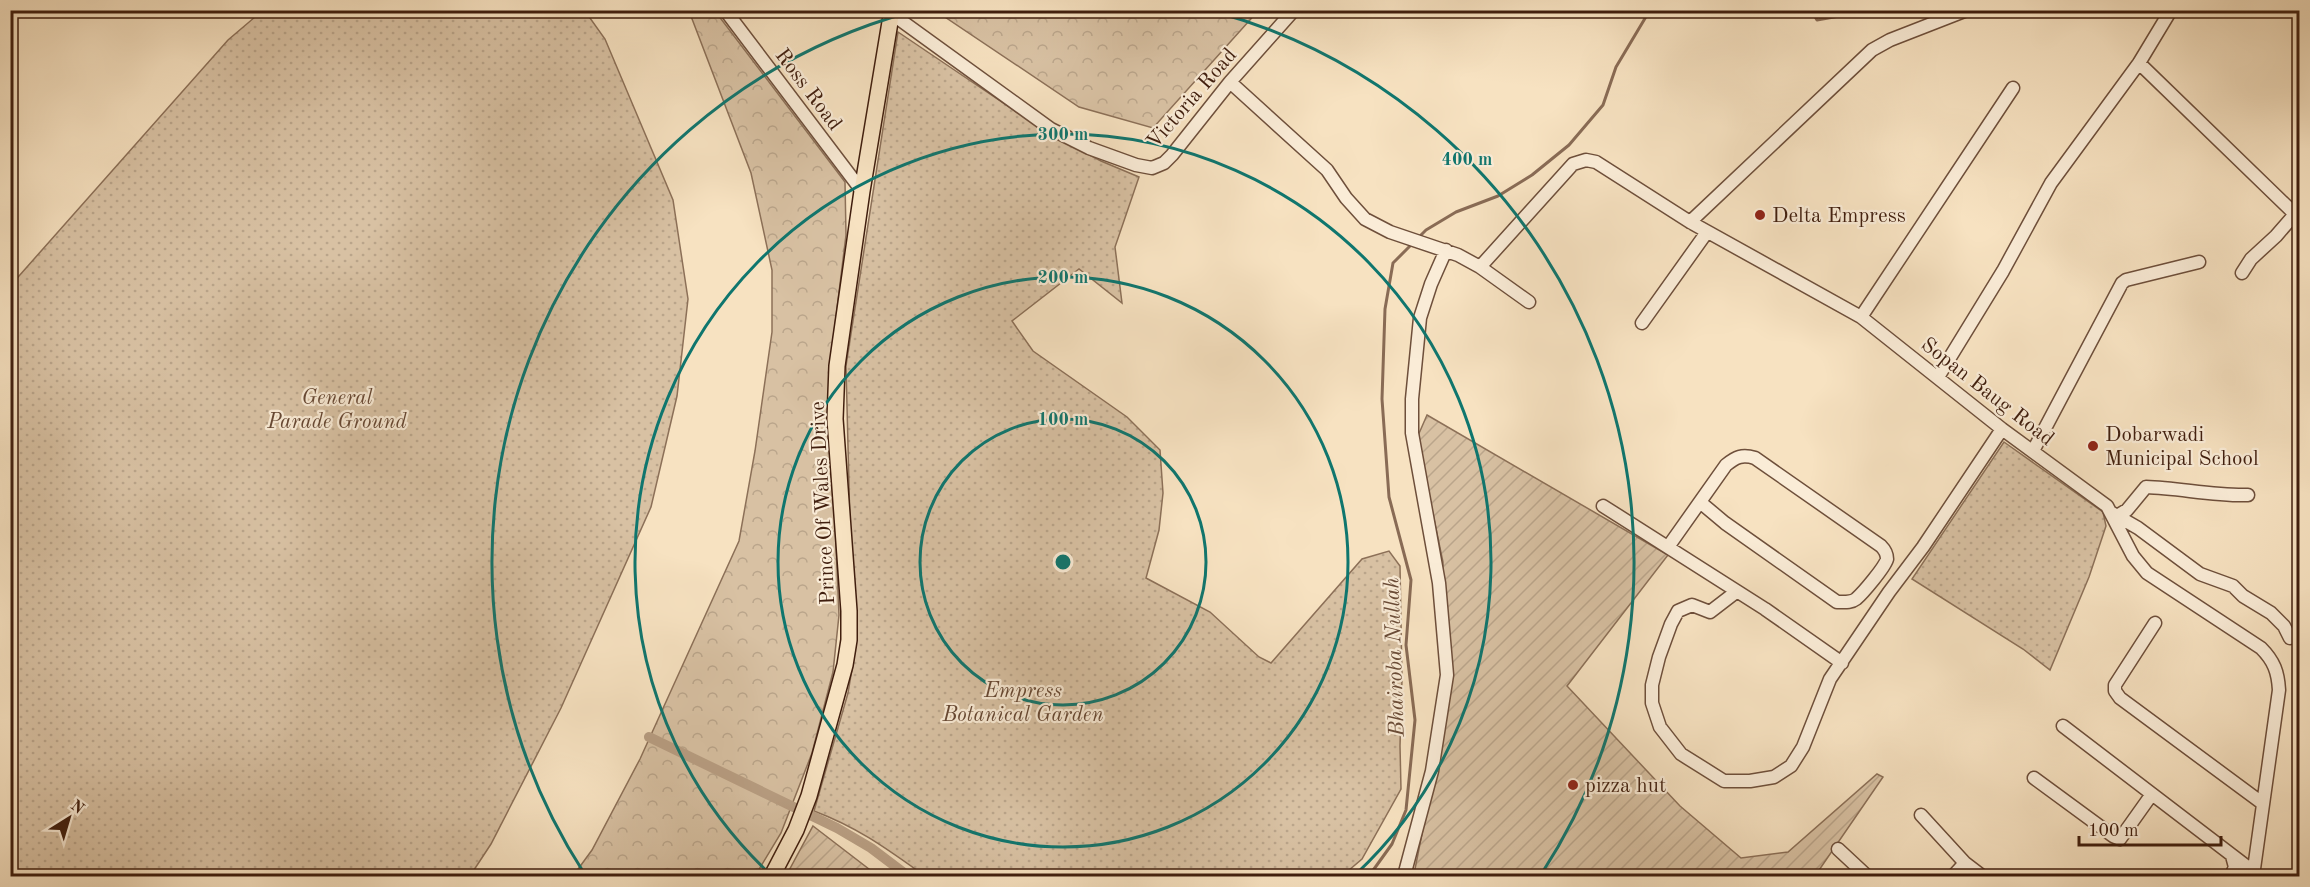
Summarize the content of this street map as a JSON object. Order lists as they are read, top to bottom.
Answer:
{
  "streets": {
    "main road": ["Prince Of Wales Drive"],
    "street": ["Ross Road", "Victoria Road", "Sopan Baug Road"]
  },
  "crossings": [
    ["Ross Road", "Prince Of Wales Drive"],
    ["Victoria Road", "Prince Of Wales Drive"]
  ],
  "water": ["Bhairoba Nullah"],
  "parks": ["General Parade Ground", "Empress Botanical Garden"],
  "places": ["Delta Empress", "Dobarwadi Municipal School", "pizza hut"],
  "scale_bar": "100 m",
  "north": "top right",
  "rings": [
    "300 m",
    "400 m",
    "200 m",
    "100 m"
  ]
}
